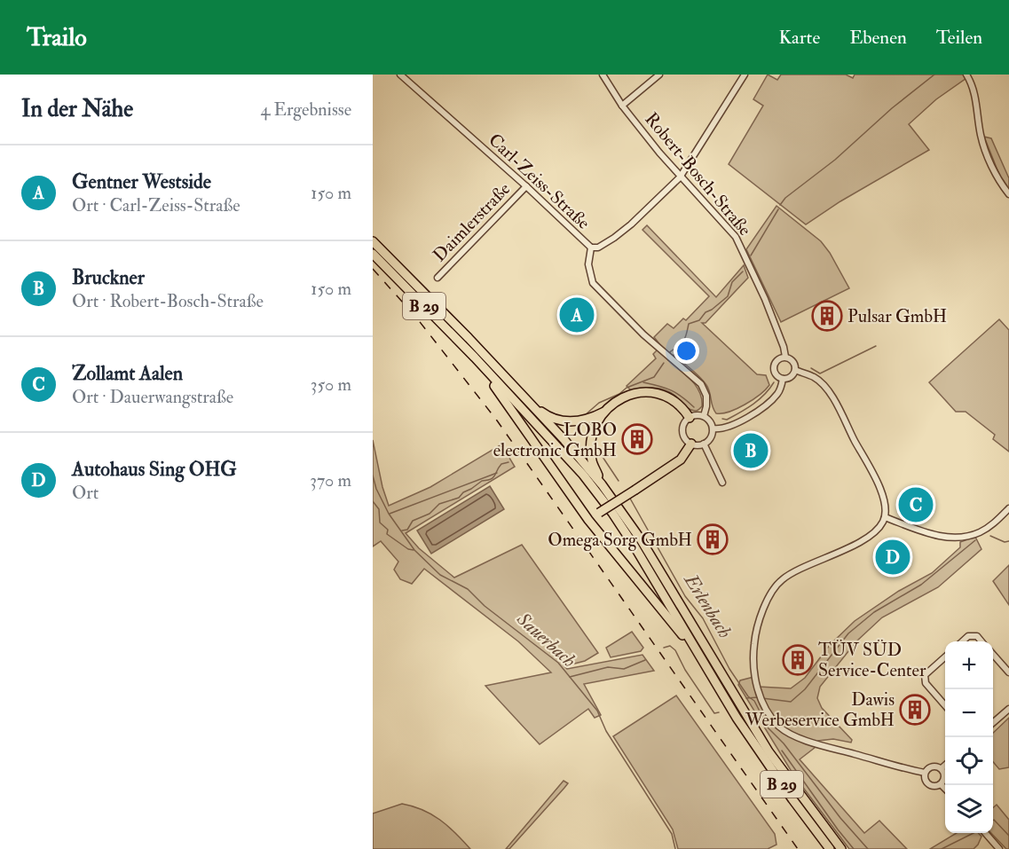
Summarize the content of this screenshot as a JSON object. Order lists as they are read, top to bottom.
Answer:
{
  "streets": {
    "highway": ["B 29"],
    "street": ["Robert-Bosch-Straße", "Carl-Zeiss-Straße", "Daimlerstraße"]
  },
  "crossings": [
    ["Carl-Zeiss-Straße", "Daimlerstraße"]
  ],
  "water": ["Erlenbach", "Sauerbach"],
  "places": {
    "building": [
      "Pulsar GmbH",
      "LOBO electronic GmbH",
      "Omega Sorg GmbH",
      "TÜV SÜD Service-Center",
      "Dawis Werbeservice GmbH"
    ]
  },
  "page": {
    "header": "Trailo",
    "nav": ["Karte", "Ebenen", "Teilen"],
    "heading": ["In der Nähe", "4 Ergebnisse"],
    "list": [
      {
        "mark": "A",
        "name": "Gentner Westside",
        "note": "Ort · Carl-Zeiss-Straße",
        "value": "150 m"
      },
      {
        "mark": "B",
        "name": "Bruckner",
        "note": "Ort · Robert-Bosch-Straße",
        "value": "150 m"
      },
      {
        "mark": "C",
        "name": "Zollamt Aalen",
        "note": "Ort · Dauerwangstraße",
        "value": "350 m"
      },
      {
        "mark": "D",
        "name": "Autohaus Sing OHG",
        "note": "Ort",
        "value": "370 m"
      }
    ],
    "pins": [
      "A",
      "B",
      "C",
      "D"
    ],
    "map_buttons": ["+", "−"]
  }
}
